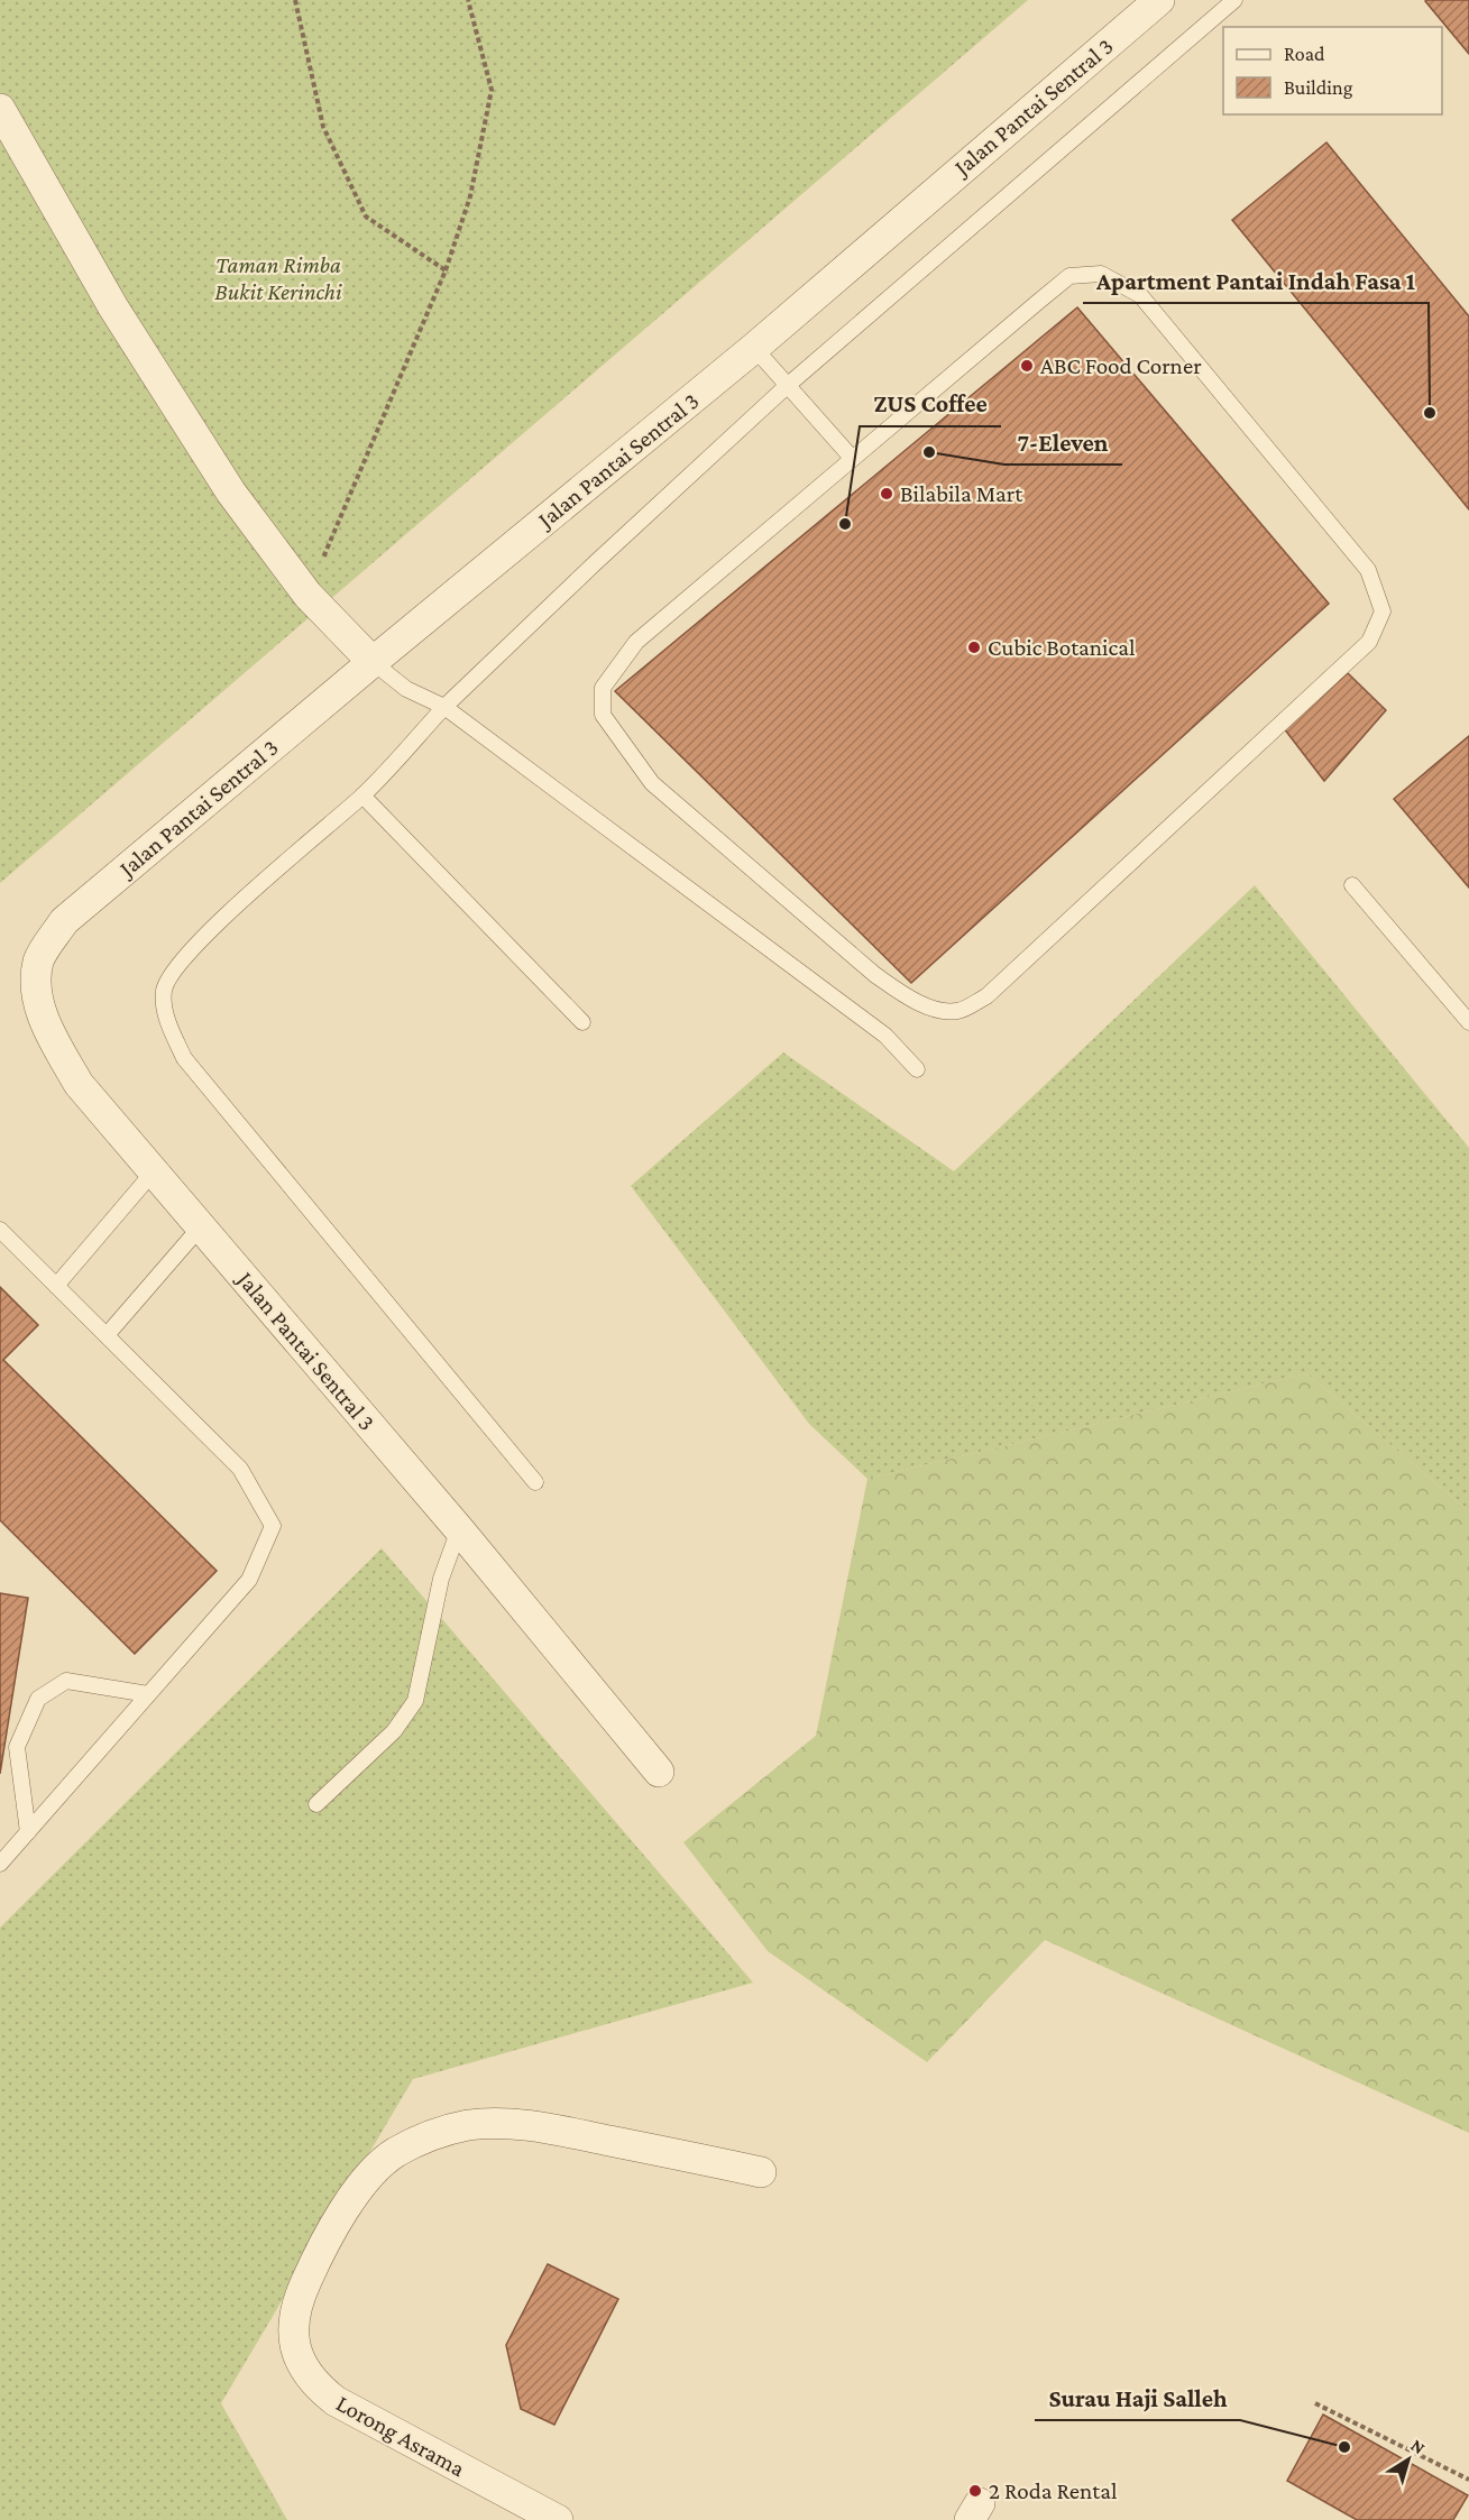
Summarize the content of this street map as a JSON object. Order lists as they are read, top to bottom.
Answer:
{
  "streets": {
    "street": ["Jalan Pantai Sentral 3", "Lorong Asrama"]
  },
  "parks": ["Taman Rimba Bukit Kerinchi"],
  "places": [
    "ABC Food Corner",
    "Apartment Pantai Indah Fasa 1",
    "7-Eleven",
    "Bilabila Mart",
    "ZUS Coffee",
    "Cubic Botanical",
    "Surau Haji Salleh",
    "2 Roda Rental"
  ],
  "legend": ["Road", "Building"],
  "north": "top right"
}
